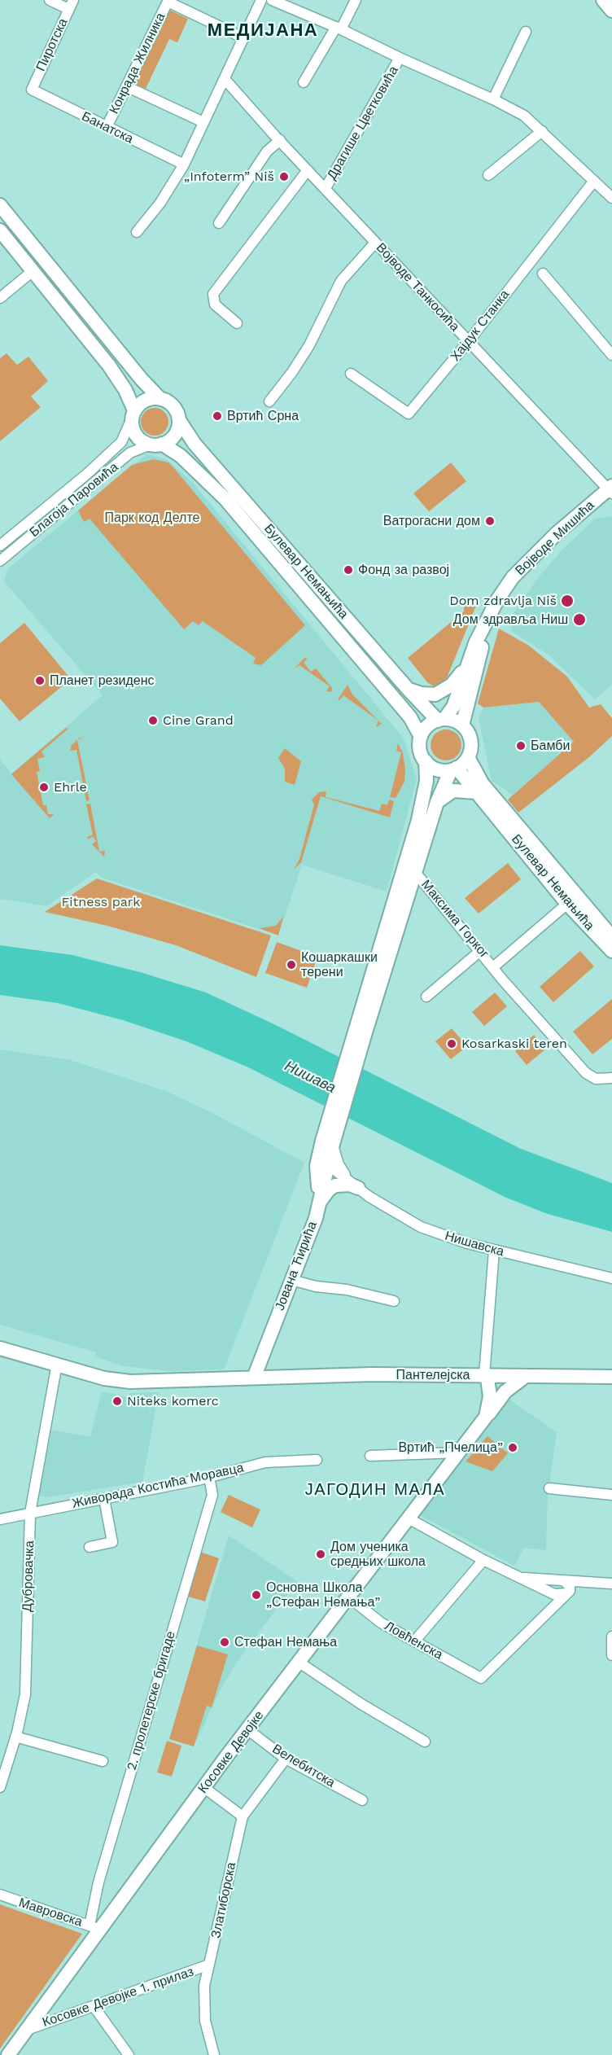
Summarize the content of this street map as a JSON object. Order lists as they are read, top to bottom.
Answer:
{
  "streets": {
    "street": [
      "Пиротска",
      "Конрада Жилника",
      "Драгише Цветковића",
      "Банатска",
      "Војводе Танкосића",
      "Хајдук Станка",
      "Благоја Паровића",
      "Војводе Мишића",
      "Булевар Немањића",
      "Максима Горког",
      "Нишавска",
      "Јована Ћирића",
      "Пантелејска",
      "Живорада Костића Моравца",
      "Дубровачка",
      "Ловћенска",
      "2. пролетерске бригаде",
      "Косовке Девојке",
      "Велебитска",
      "Златиборска",
      "Мавровска",
      "Косовке Девојке 1. прилаз"
    ]
  },
  "crossings": [
    ["Пиротска", "Банатска"],
    ["Конрада Жилника", "Банатска"],
    ["Драгише Цветковића", "Војводе Танкосића"],
    ["Драгише Цветковића", "Хајдук Станка"],
    ["Војводе Танкосића", "Хајдук Станка"],
    ["Војводе Танкосића", "Војводе Мишића"],
    ["Благоја Паровића", "Булевар Немањића"],
    ["Војводе Мишића", "Булевар Немањића"],
    ["Булевар Немањића", "Максима Горког"],
    ["Нишавска", "Јована Ћирића"],
    ["Јована Ћирића", "Пантелејска"],
    ["Пантелејска", "Дубровачка"],
    ["Пантелејска", "Косовке Девојке"],
    ["Живорада Костића Моравца", "Дубровачка"],
    ["Живорада Костића Моравца", "2. пролетерске бригаде"],
    ["Ловћенска", "Косовке Девојке"],
    ["2. пролетерске бригаде", "Косовке Девојке"],
    ["2. пролетерске бригаде", "Мавровска"],
    ["Косовке Девојке", "Велебитска"],
    ["Косовке Девојке", "Мавровска"],
    ["Косовке Девојке", "Косовке Девојке 1. прилаз"],
    ["Велебитска", "Златиборска"],
    ["Златиборска", "Косовке Девојке 1. прилаз"]
  ],
  "districts": ["МЕДИЈАНА", "ЈАГОДИН МАЛА"],
  "water": ["Нишава"],
  "parks": ["Парк код Делте", "Fitness park"],
  "places": [
    "„Infoterm” Niš",
    "Вртић Срна",
    "Ватрогасни дом",
    "Фонд за развој",
    "Dom zdravlja Niš",
    "Дом здравља Ниш",
    "Планет резиденс",
    "Cine Grand",
    "Бамби",
    "Ehrle",
    "Кошаркашки терени",
    "Kosarkaski teren",
    "Niteks komerc",
    "Вртић „Пчелица”",
    "Дом ученика средњих школа",
    "Основна Школа „Стефан Немања”",
    "Стефан Немања"
  ]
}
